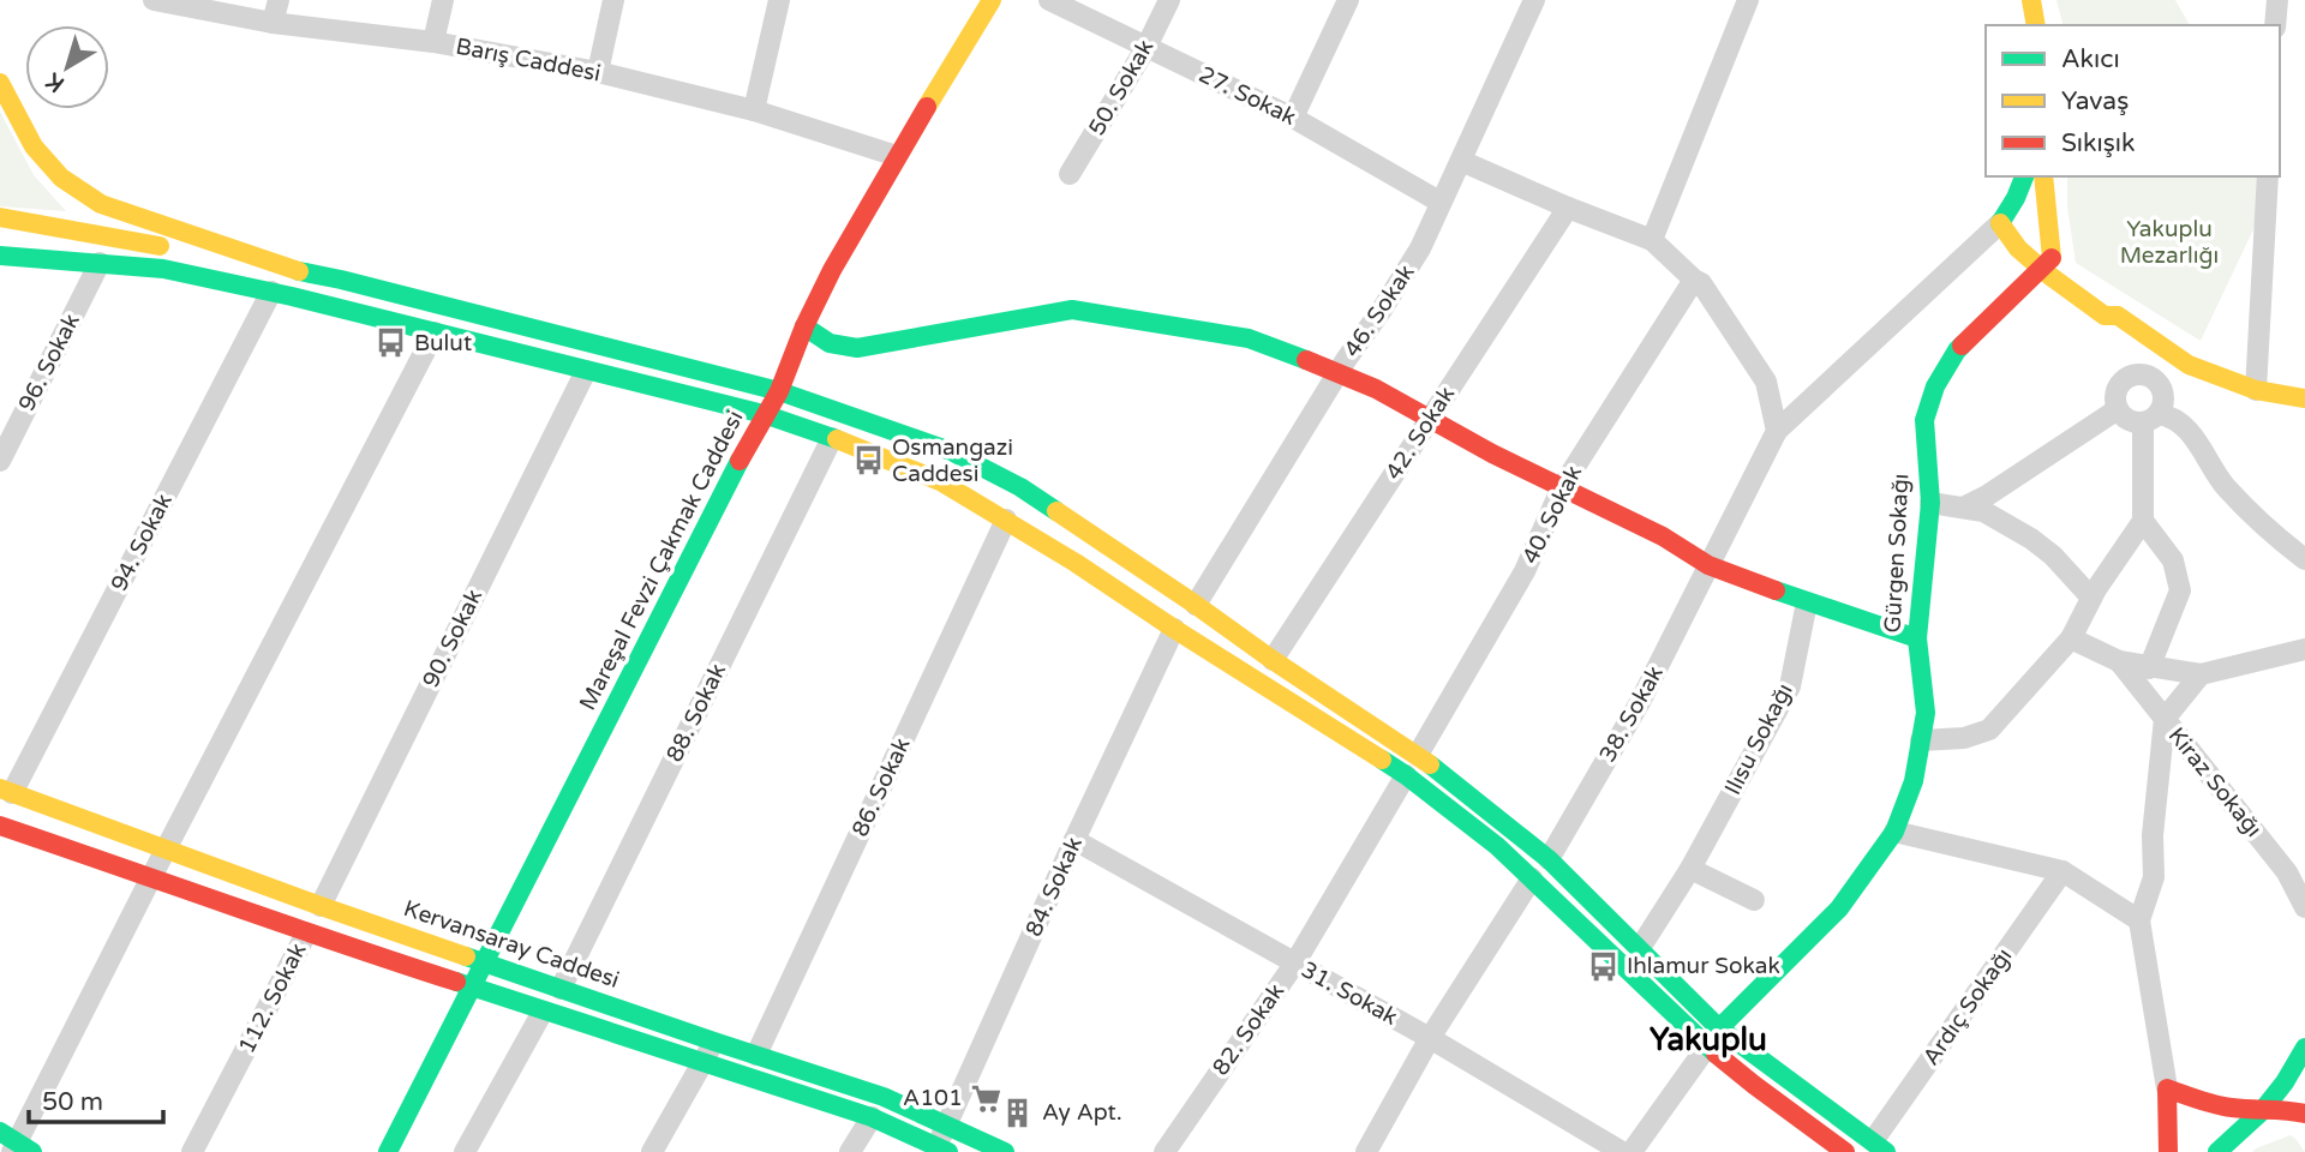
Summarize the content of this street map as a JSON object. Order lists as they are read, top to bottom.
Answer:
{
  "streets": {
    "main road": ["Gürgen Sokağı", "Mareşal Fevzi Çakmak Caddesi", "Kervansaray Caddesi"],
    "street": [
      "Barış Caddesi",
      "50. Sokak",
      "27. Sokak",
      "46. Sokak",
      "96. Sokak",
      "42. Sokak",
      "40. Sokak",
      "94. Sokak",
      "90. Sokak",
      "88. Sokak",
      "38. Sokak",
      "Ilısu Sokağı",
      "Kiraz Sokağı",
      "86. Sokak",
      "84. Sokak",
      "31. Sokak",
      "112. Sokak",
      "Ardıç Sokağı",
      "82. Sokak"
    ]
  },
  "crossings": [
    ["Barış Caddesi", "Mareşal Fevzi Çakmak Caddesi"],
    ["50. Sokak", "27. Sokak"],
    ["27. Sokak", "46. Sokak"],
    ["94. Sokak", "Kervansaray Caddesi"],
    ["Mareşal Fevzi Çakmak Caddesi", "Kervansaray Caddesi"],
    ["90. Sokak", "Kervansaray Caddesi"],
    ["88. Sokak", "Kervansaray Caddesi"],
    ["86. Sokak", "Kervansaray Caddesi"],
    ["84. Sokak", "Kervansaray Caddesi"],
    ["84. Sokak", "31. Sokak"],
    ["31. Sokak", "82. Sokak"]
  ],
  "districts": ["Yakuplu"],
  "parks": ["Yakuplu Mezarlığı"],
  "places": {
    "bus stop": ["Bulut", "Osmangazi Caddesi", "Ihlamur Sokak"],
    "supermarket": ["A101"],
    "building": ["Ay Apt."]
  },
  "legend": ["Akıcı", "Yavaş", "Sıkışık"],
  "scale_bar": "50 m",
  "north": "bottom left"
}
